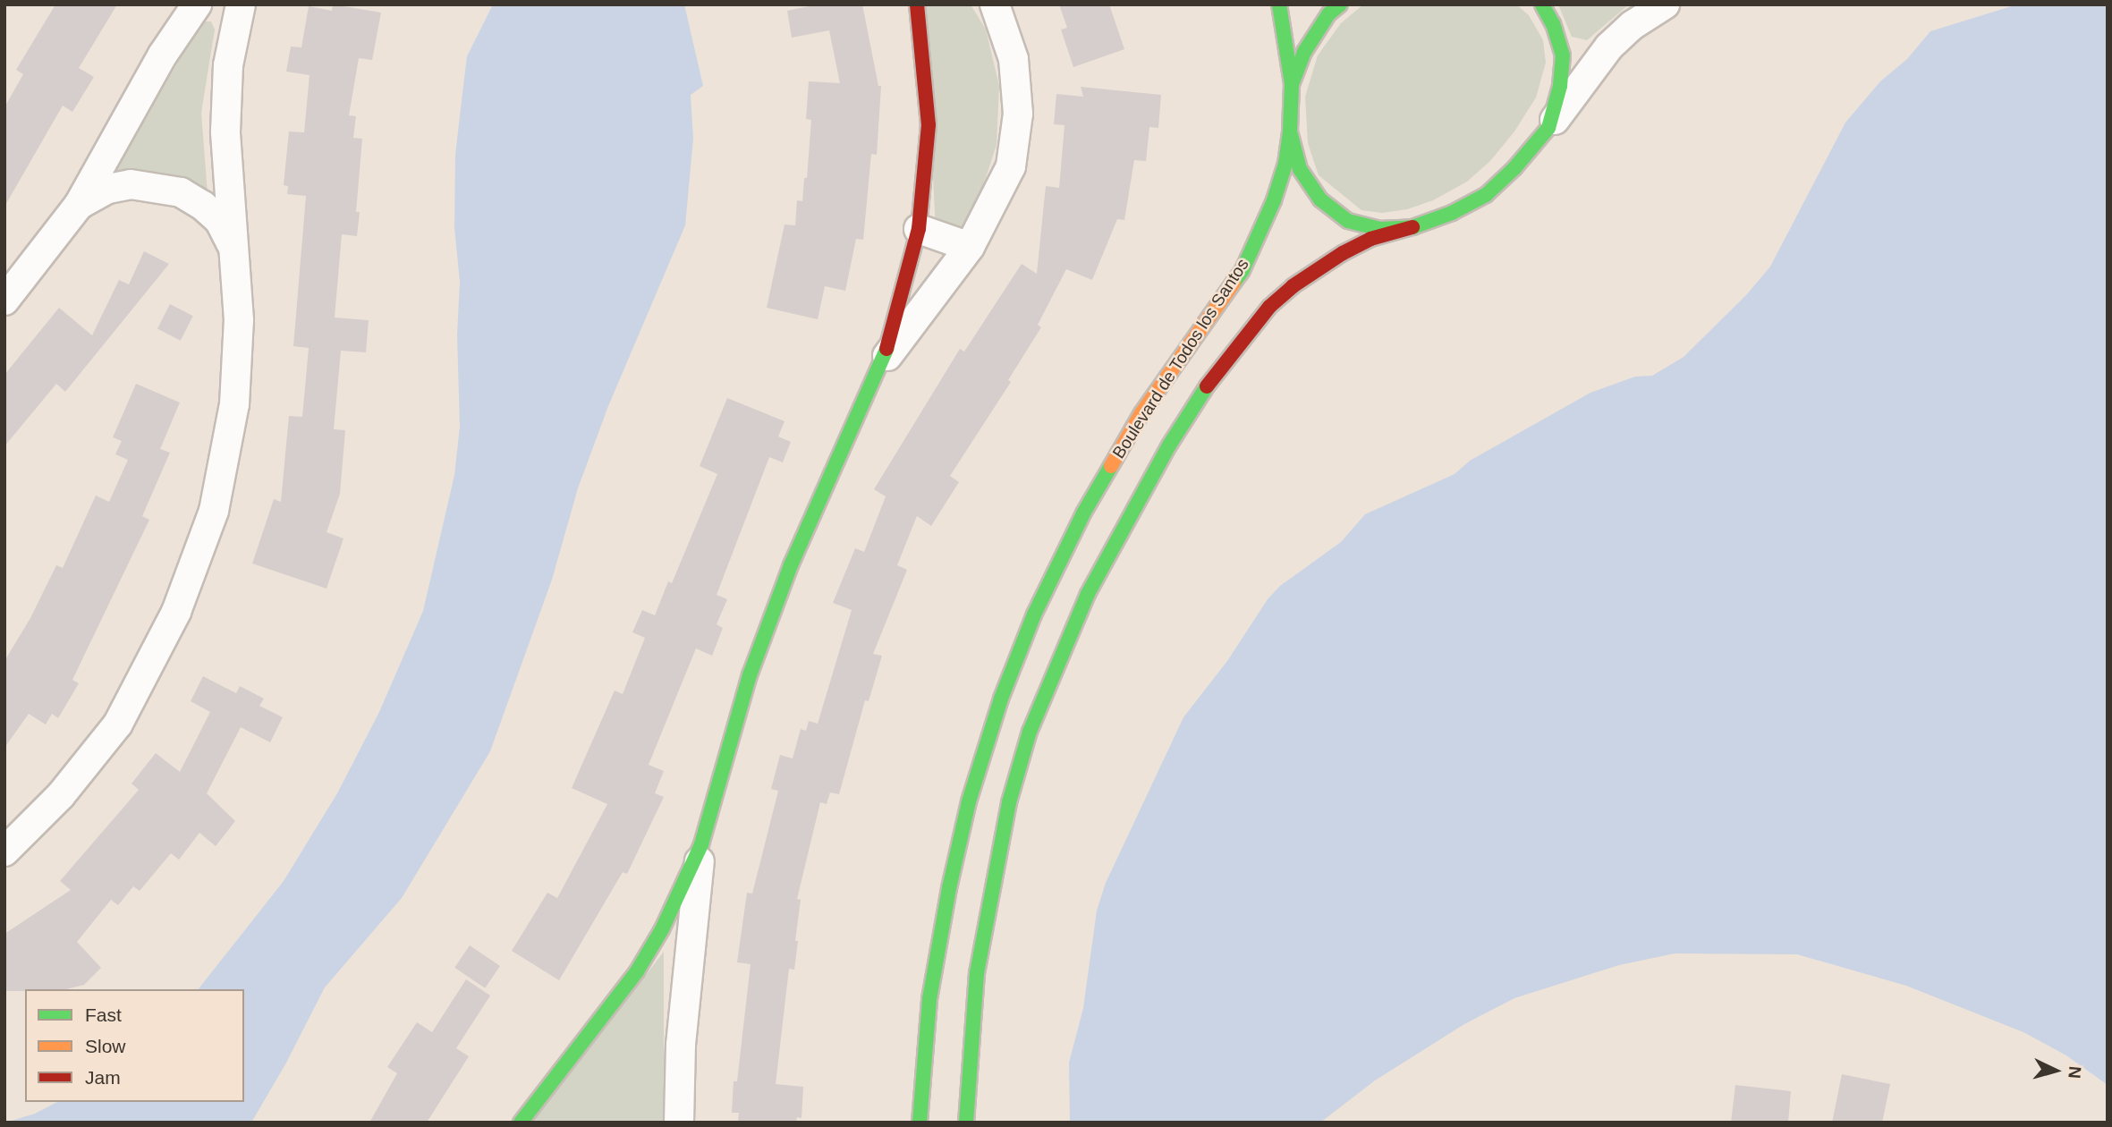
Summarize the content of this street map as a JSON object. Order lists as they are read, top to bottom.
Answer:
{
  "streets": {
    "street": ["Boulevard de Todos los Santos"]
  },
  "legend": ["Fast", "Slow", "Jam"],
  "north": "right"
}
